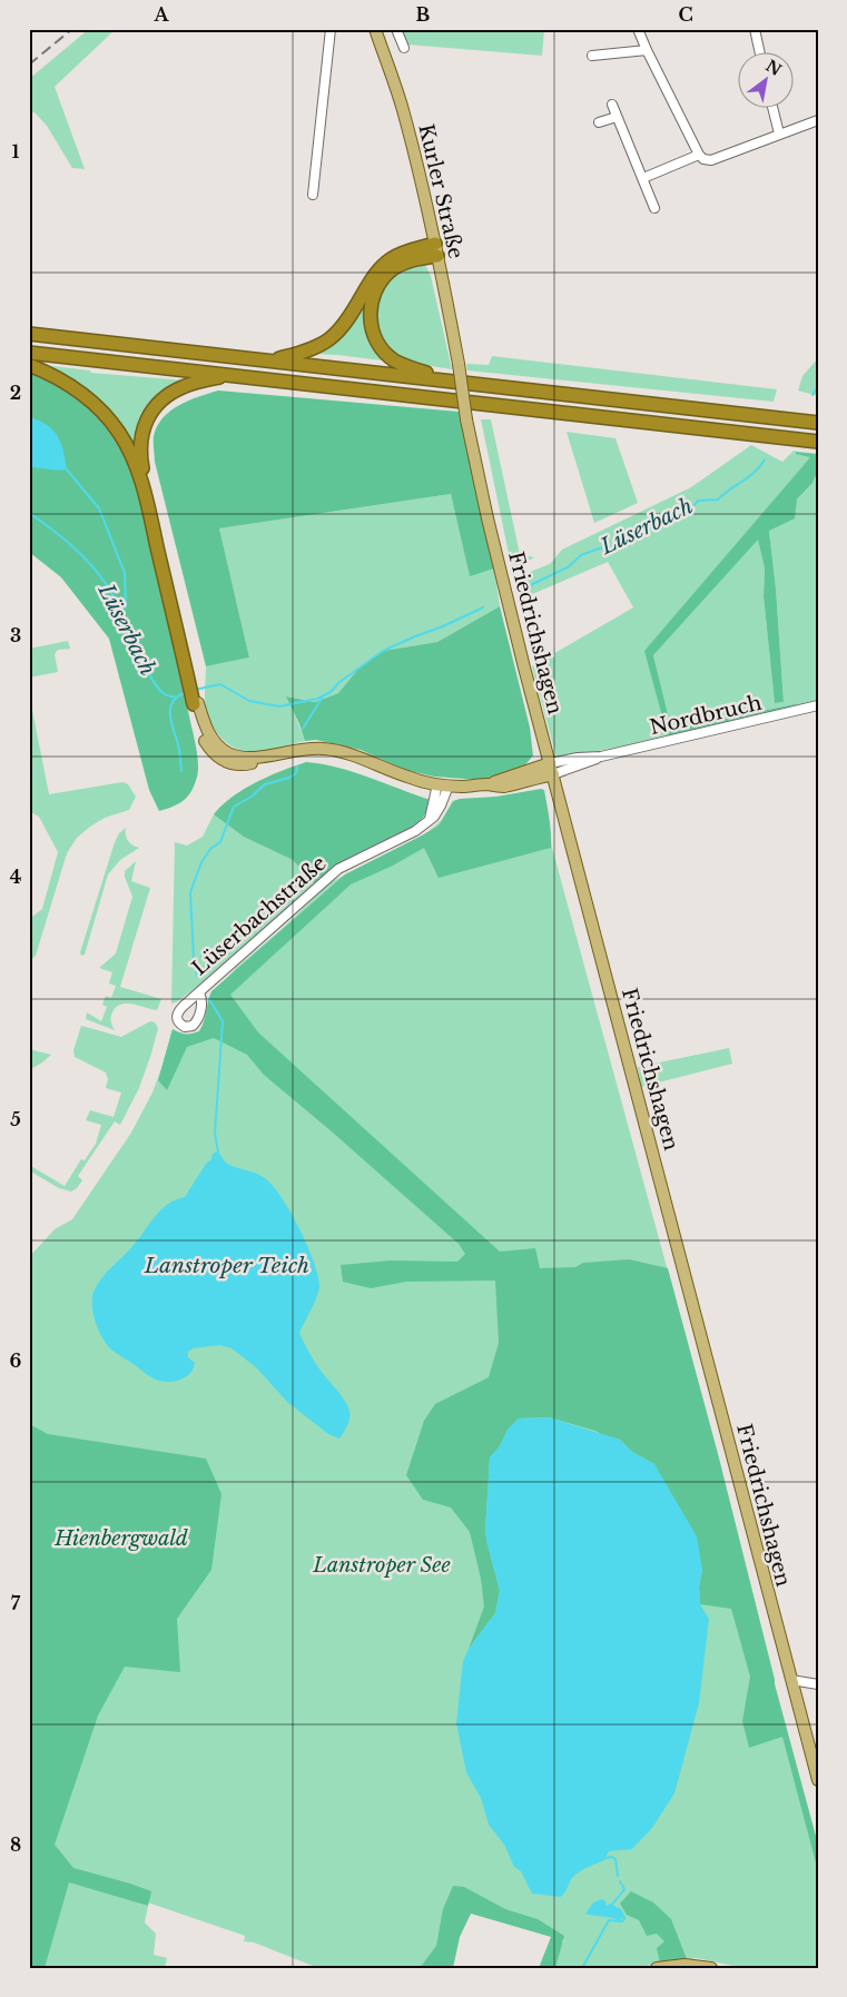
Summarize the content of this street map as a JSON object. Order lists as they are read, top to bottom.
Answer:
{
  "streets": {
    "main road": ["Kurler Straße", "Friedrichshagen"],
    "street": ["Nordbruch", "Lüserbachstraße"]
  },
  "crossings": [
    ["Kurler Straße", "Friedrichshagen"],
    ["Friedrichshagen", "Nordbruch"]
  ],
  "water": ["Lüserbach", "Lanstroper Teich"],
  "parks": ["Hienbergwald", "Lanstroper See"],
  "north": "top right",
  "grid": {
    "columns": ["A", "B", "C"],
    "rows": [
      "1",
      "2",
      "3",
      "4",
      "5",
      "6",
      "7",
      "8"
    ]
  }
}
